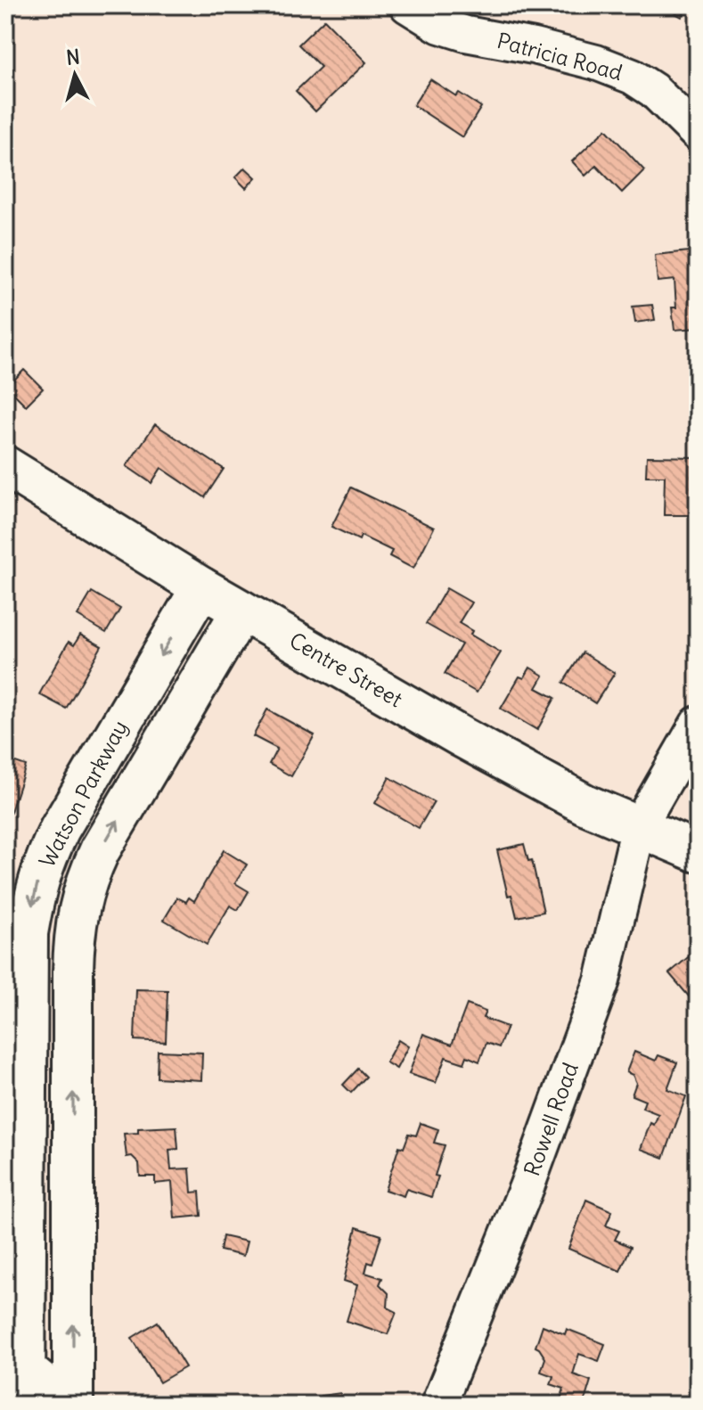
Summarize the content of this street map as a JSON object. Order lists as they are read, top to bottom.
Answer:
{
  "streets": {
    "main road": ["Centre Street", "Watson Parkway"],
    "street": ["Patricia Road", "Rowell Road"]
  },
  "crossings": [
    ["Centre Street", "Watson Parkway"],
    ["Centre Street", "Rowell Road"]
  ],
  "north": "top"
}
